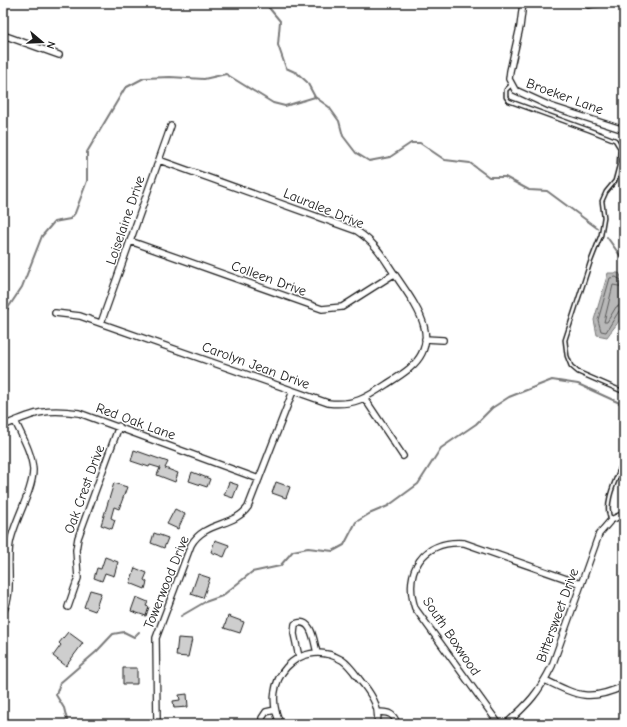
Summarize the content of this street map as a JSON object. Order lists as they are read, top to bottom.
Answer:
{
  "streets": {
    "street": [
      "Broeker Lane",
      "Lauralee Drive",
      "Loiselaine Drive",
      "Colleen Drive",
      "Carolyn Jean Drive",
      "Red Oak Lane",
      "Oak Crest Drive",
      "Towerwood Drive",
      "Bittersweet Drive",
      "South Boxwood"
    ]
  },
  "crossings": [
    ["Lauralee Drive", "Loiselaine Drive"],
    ["Lauralee Drive", "Colleen Drive"],
    ["Lauralee Drive", "Carolyn Jean Drive"],
    ["Loiselaine Drive", "Colleen Drive"],
    ["Loiselaine Drive", "Carolyn Jean Drive"],
    ["Carolyn Jean Drive", "Towerwood Drive"],
    ["Red Oak Lane", "Oak Crest Drive"],
    ["Red Oak Lane", "Towerwood Drive"],
    ["Bittersweet Drive", "South Boxwood"]
  ],
  "north": "right"
}
